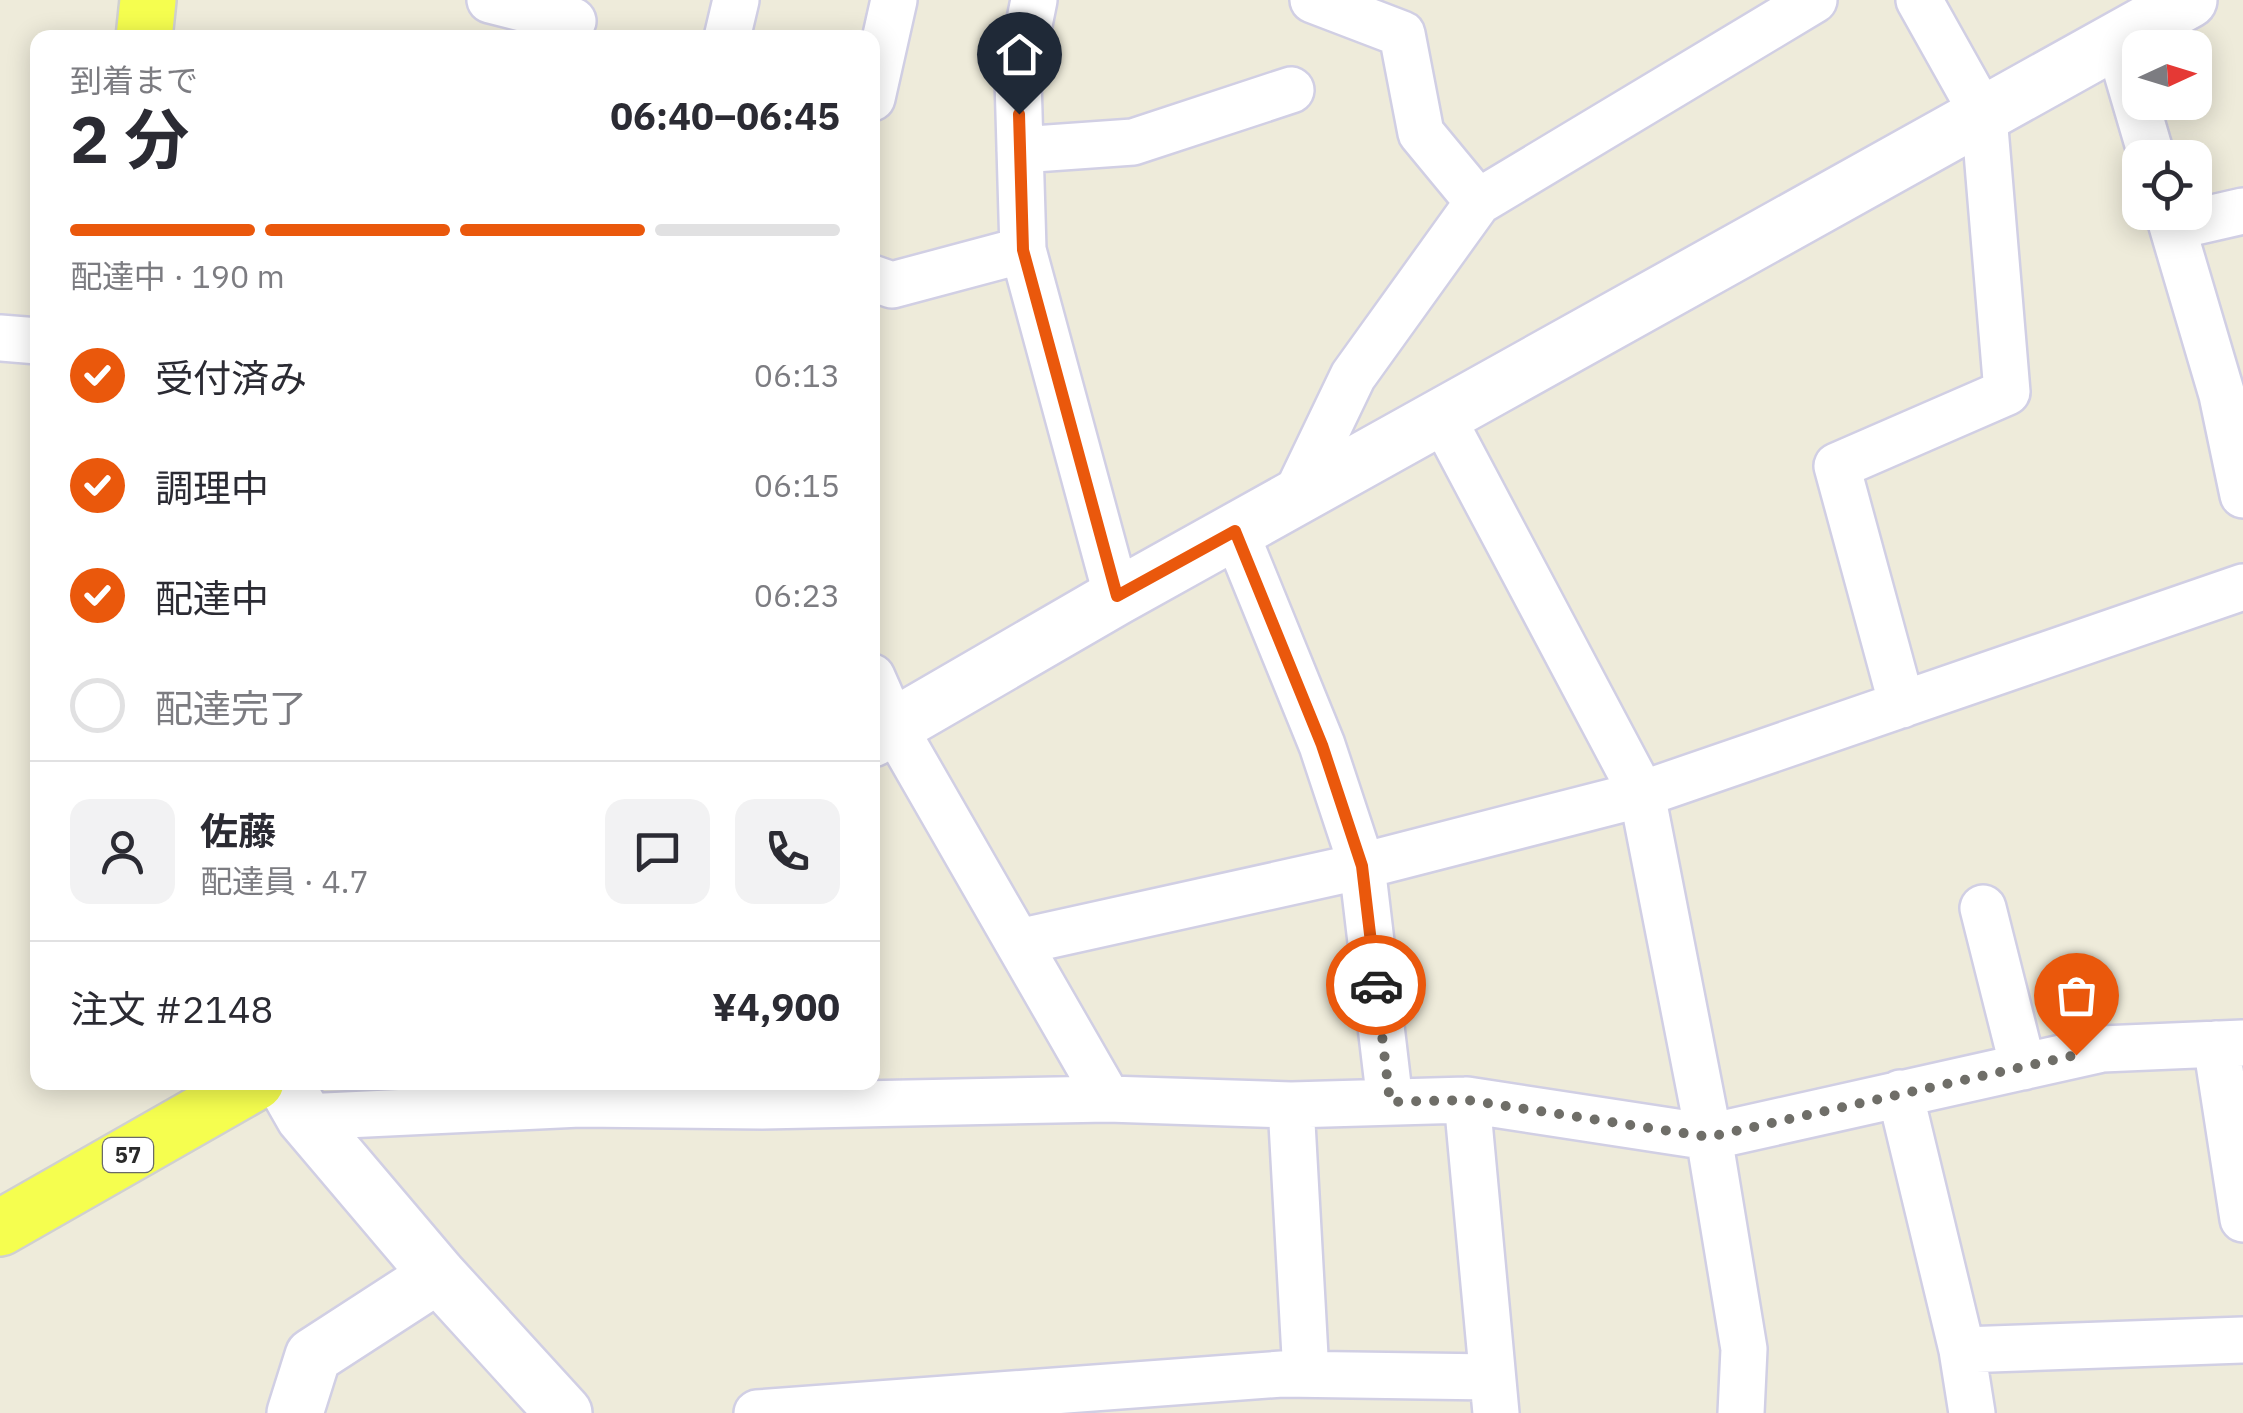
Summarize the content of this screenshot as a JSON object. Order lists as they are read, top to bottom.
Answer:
{
  "streets": {
    "main road": ["57"]
  },
  "north": "right",
  "page": {
    "heading": ["2 分", "到着まで", "06:40–06:45"],
    "panel": [
      "佐藤",
      "配達員 · 4.7",
      "注文 #2148",
      "¥4,900"
    ],
    "bar": "配達中 · 190 m",
    "list": [
      ["受付済み", "06:13"],
      ["調理中", "06:15"],
      ["配達中", "06:23"],
      "配達完了"
    ]
  }
}
